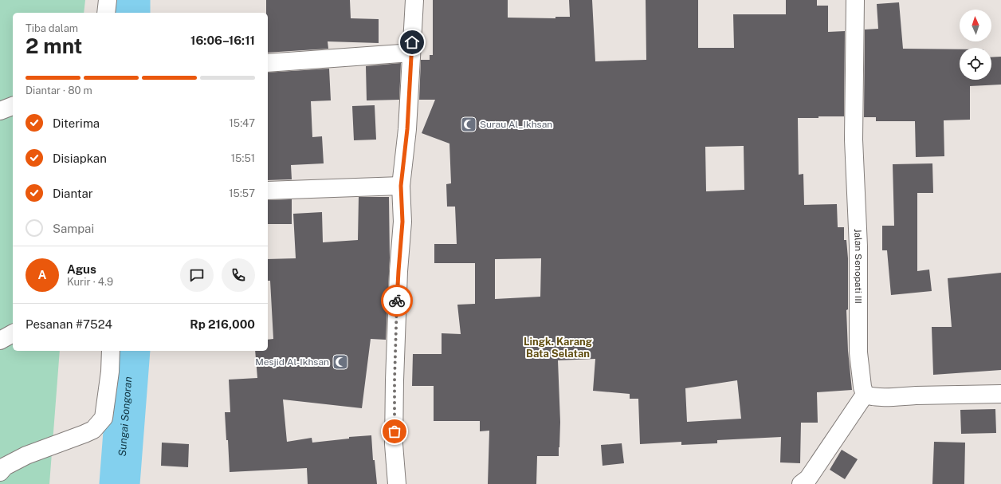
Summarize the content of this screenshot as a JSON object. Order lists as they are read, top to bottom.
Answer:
{
  "streets": {
    "street": ["Jalan Senopati III"]
  },
  "districts": ["Lingk. Karang Bata Selatan"],
  "water": ["Sungai Songoran"],
  "places": {
    "mosque": ["Surau Al_Ikhsan", "Mesjid Al-Ikhsan"]
  },
  "north": "top",
  "page": {
    "heading": ["2 mnt", "Tiba dalam", "16:06–16:11"],
    "panel": [
      "Agus",
      "Kurir · 4.9",
      "Pesanan #7524",
      "Rp 216,000"
    ],
    "bar": "Diantar · 80 m",
    "list": [
      ["Diterima", "15:47"],
      ["Disiapkan", "15:51"],
      ["Diantar", "15:57"],
      "Sampai"
    ],
    "round": "A"
  }
}
